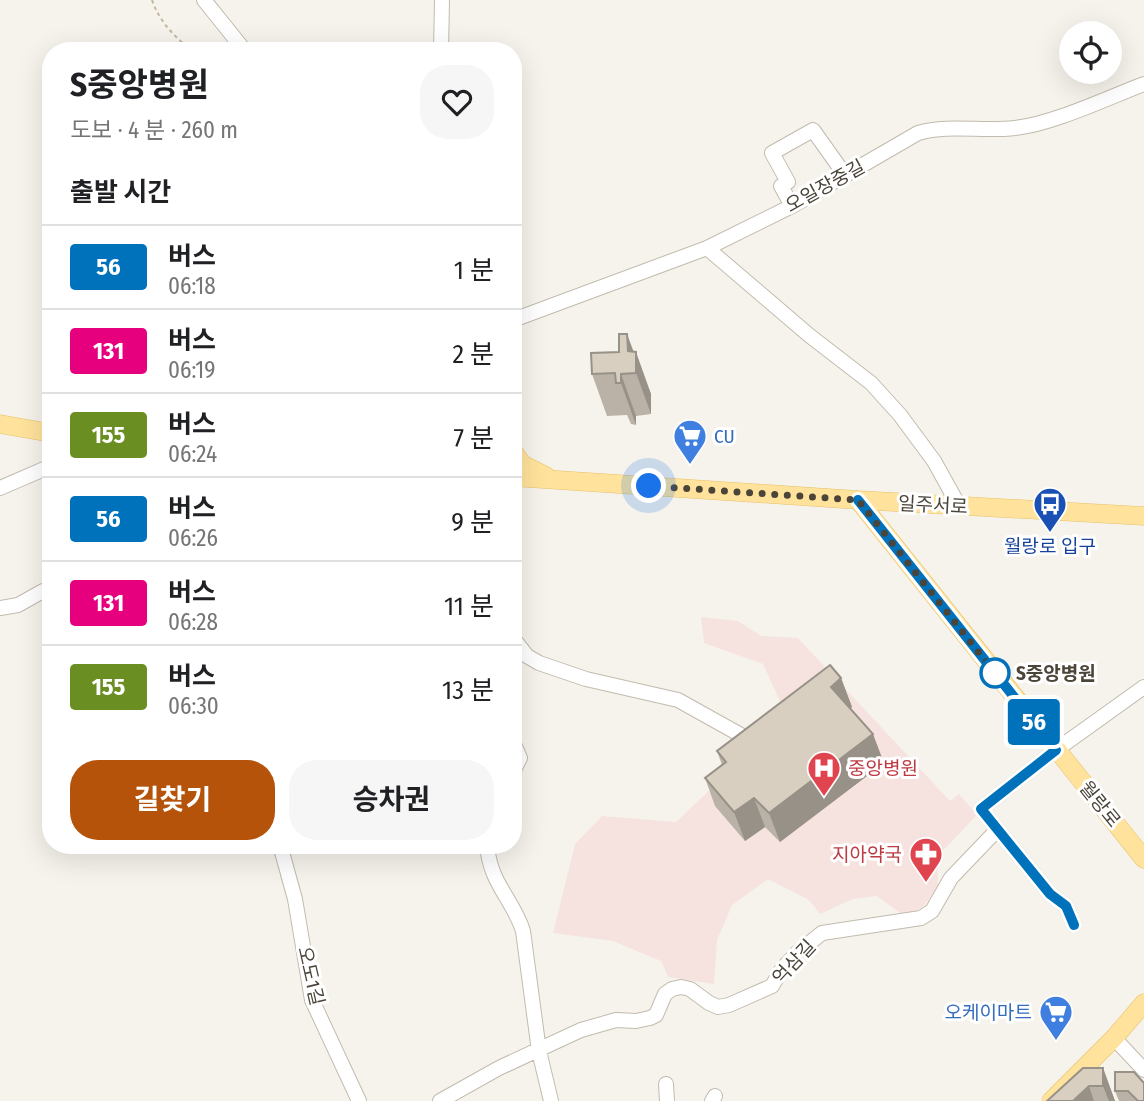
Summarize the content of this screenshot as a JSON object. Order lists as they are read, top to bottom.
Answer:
{
  "streets": {
    "main road": ["일주서로", "월랑로"],
    "street": ["오일장중길", "억삼길", "오도1길"]
  },
  "crossings": [
    ["일주서로", "월랑로"]
  ],
  "places": {
    "supermarket": ["CU", "오케이마트"],
    "bus stop": ["월랑로 입구"],
    "other": ["S중앙병원"],
    "hospital": ["중앙병원"],
    "pharmacy": ["지아약국"]
  },
  "lines": ["bus line 56"],
  "page": {
    "on_map": "56",
    "heading": [
      ["S중앙병원", "도보 · 4 분 · 260 m"],
      "출발 시간"
    ],
    "list": [
      {
        "mark": "56",
        "name": "버스",
        "note": "06:18",
        "value": "1 분"
      },
      {
        "mark": "131",
        "name": "버스",
        "note": "06:19",
        "value": "2 분"
      },
      {
        "mark": "155",
        "name": "버스",
        "note": "06:24",
        "value": "7 분"
      },
      {
        "mark": "56",
        "name": "버스",
        "note": "06:26",
        "value": "9 분"
      },
      {
        "mark": "131",
        "name": "버스",
        "note": "06:28",
        "value": "11 분"
      },
      {
        "mark": "155",
        "name": "버스",
        "note": "06:30",
        "value": "13 분"
      }
    ],
    "buttons": ["길찾기", "승차권"]
  }
}
